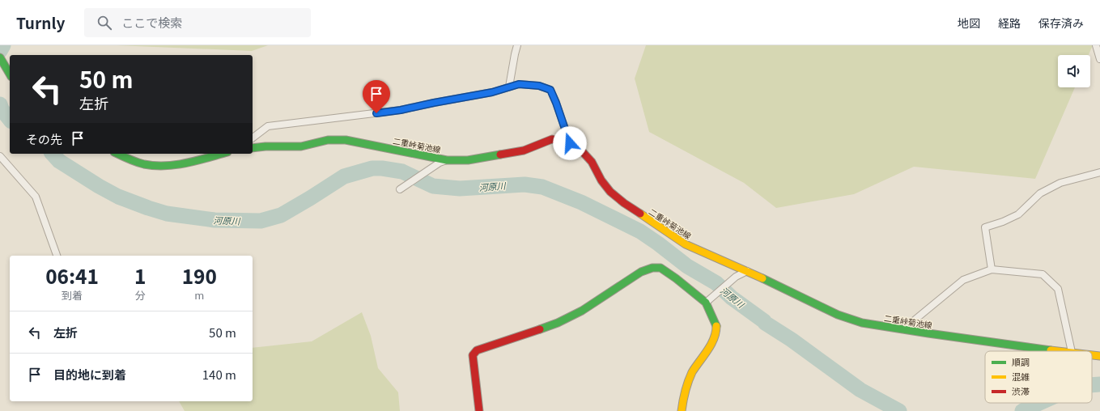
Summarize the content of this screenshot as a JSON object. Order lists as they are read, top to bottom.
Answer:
{
  "streets": {
    "main road": ["二重峠菊池線"]
  },
  "water": ["河原川"],
  "legend": ["順調", "混雑", "渋滞"],
  "page": {
    "header": "Turnly",
    "search": "ここで検索",
    "nav": ["地図", "経路", "保存済み"],
    "turn": ["50 m", "左折"],
    "then": "その先",
    "eta": [
      "06:41",
      "到着",
      "1",
      "分",
      "190",
      "m"
    ],
    "list": [
      {
        "name": "左折",
        "value": "50 m"
      },
      {
        "name": "目的地に到着",
        "value": "140 m"
      }
    ]
  }
}
